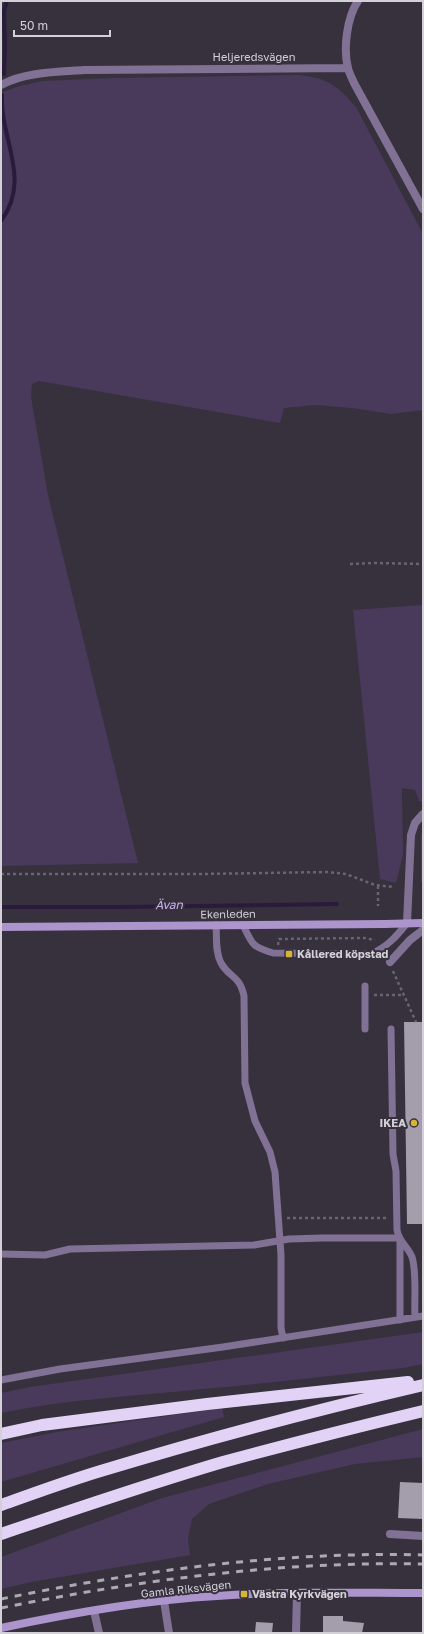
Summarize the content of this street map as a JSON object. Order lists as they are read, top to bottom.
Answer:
{
  "streets": {
    "street": ["Heljeredsvägen", "Ekenleden", "Gamla Riksvägen"]
  },
  "water": ["Ävan"],
  "places": {
    "transit": ["Kållered köpstad", "Västra Kyrkvägen"],
    "other": ["IKEA"]
  },
  "scale_bar": "50 m"
}
